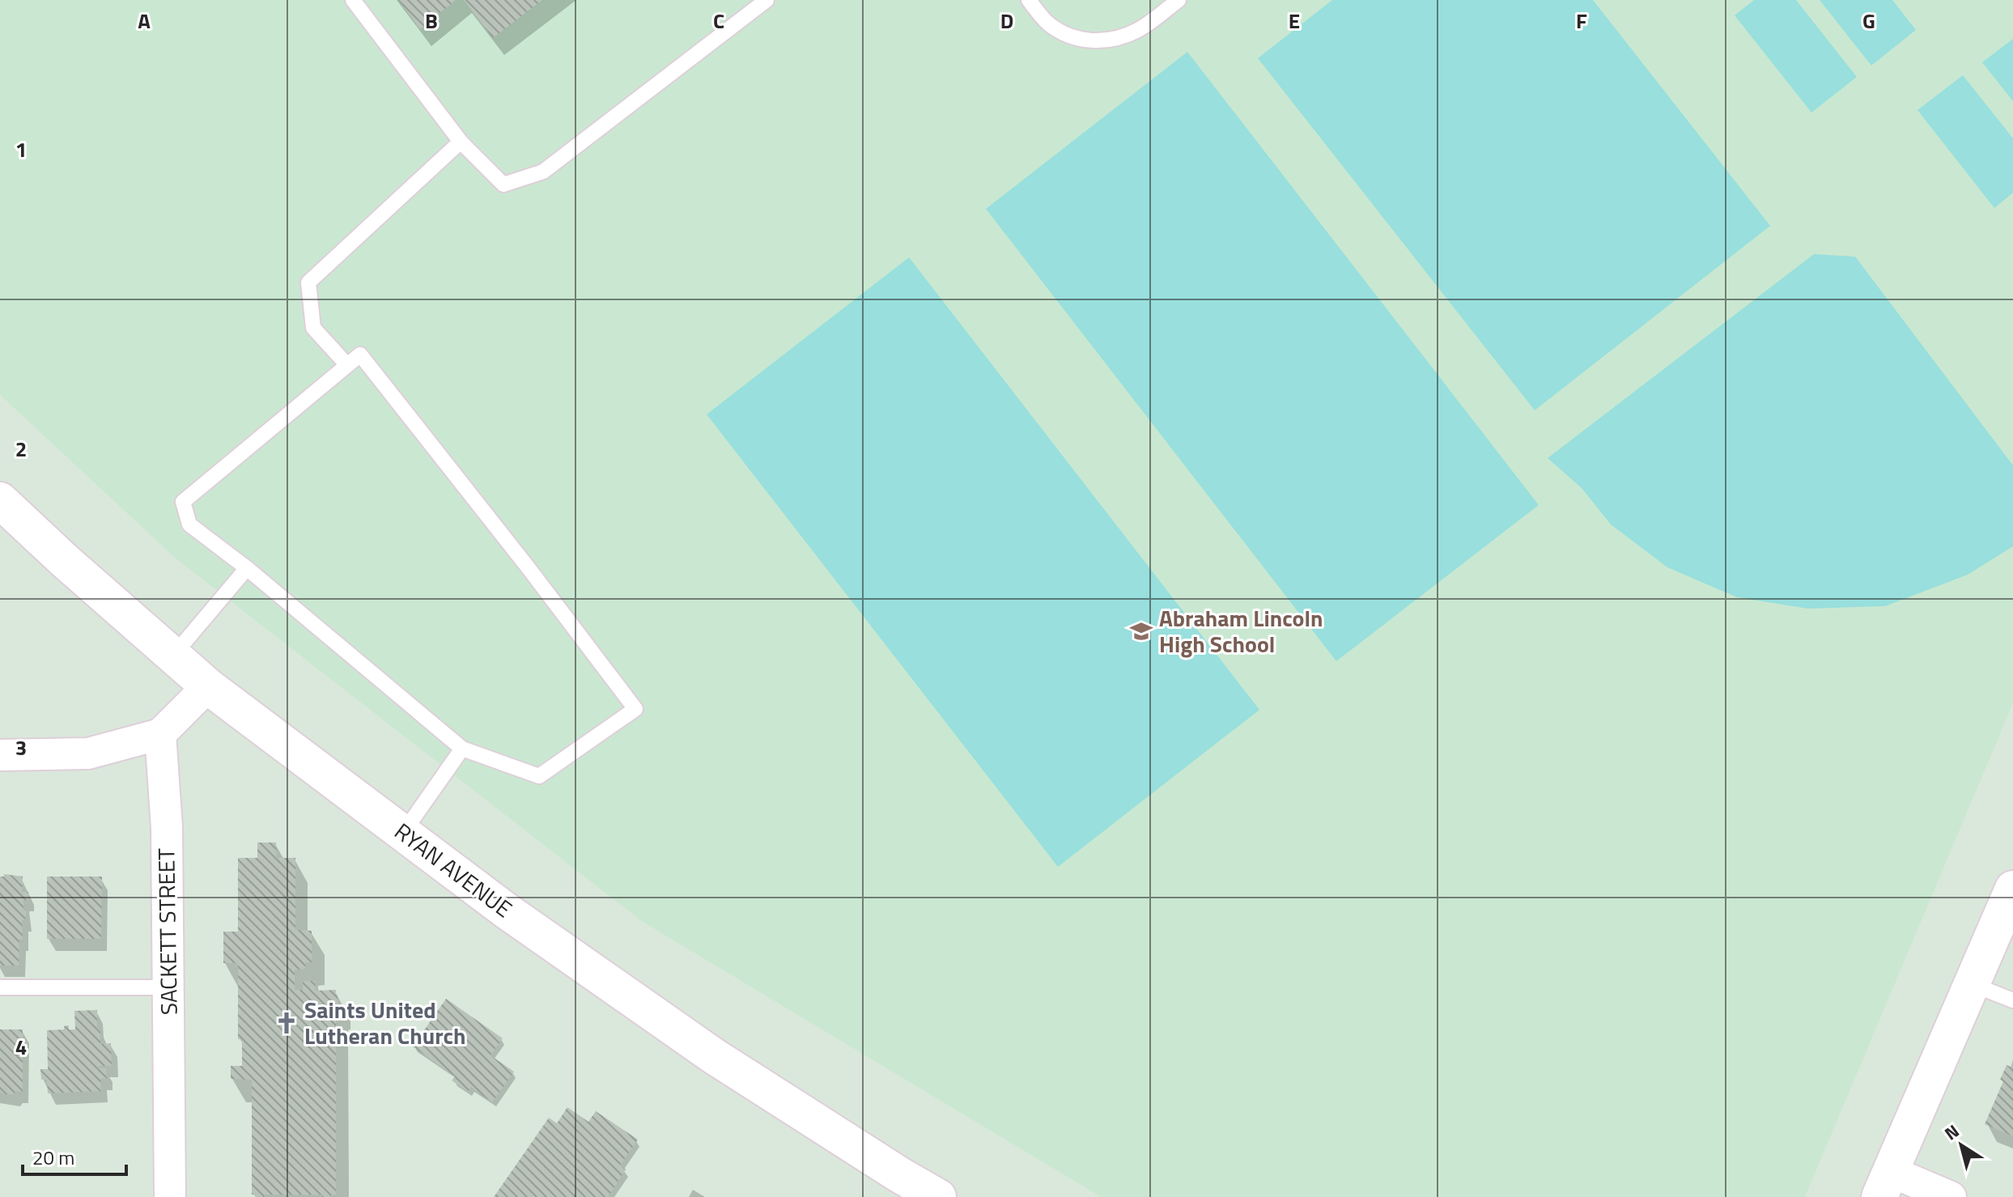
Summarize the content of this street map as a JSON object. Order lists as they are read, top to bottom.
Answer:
{
  "streets": {
    "street": ["RYAN AVENUE", "SACKETT STREET"]
  },
  "places": {
    "school or university": ["Abraham Lincoln High School"],
    "church": ["Saints United Lutheran Church"]
  },
  "scale_bar": "20 m",
  "north": "top left",
  "grid": {
    "columns": [
      "A",
      "B",
      "C",
      "D",
      "E",
      "F",
      "G"
    ],
    "rows": [
      "1",
      "2",
      "3",
      "4"
    ]
  }
}
